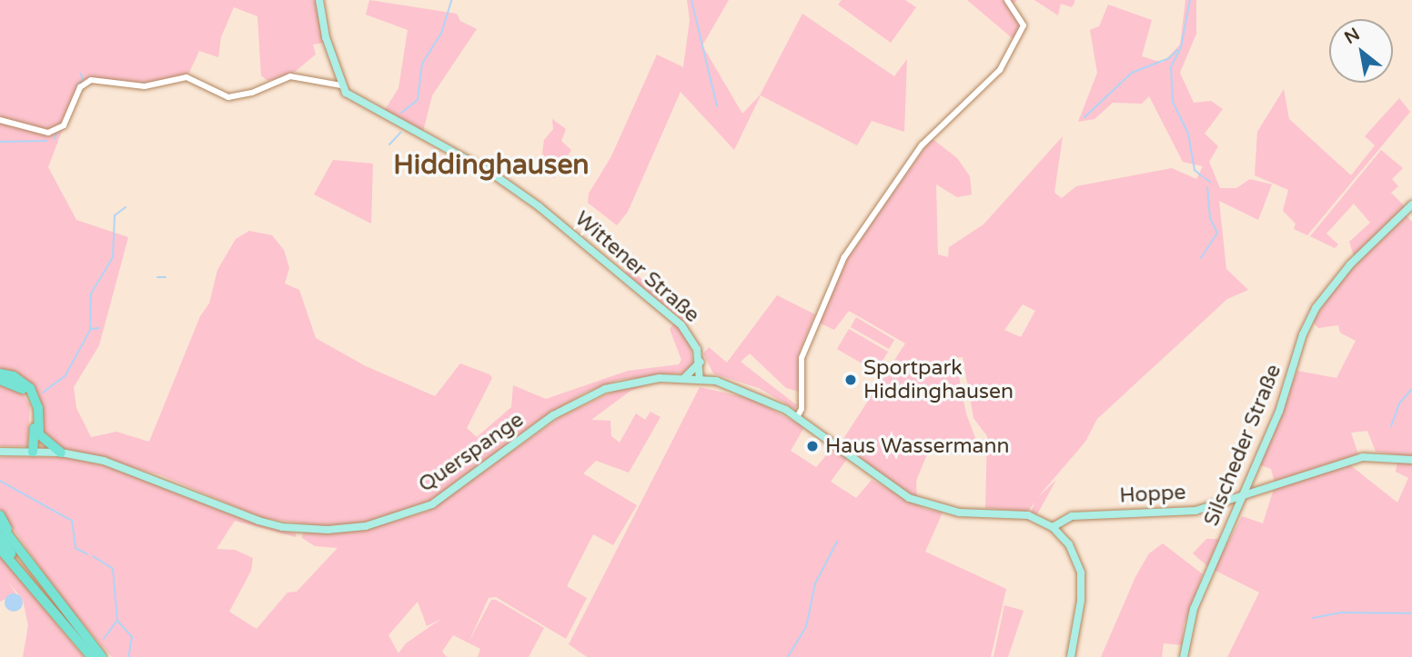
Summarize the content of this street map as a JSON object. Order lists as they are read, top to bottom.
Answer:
{
  "streets": {
    "main road": [
      "Wittener Straße",
      "Silscheder Straße",
      "Querspange",
      "Hoppe"
    ]
  },
  "crossings": [
    ["Silscheder Straße", "Hoppe"]
  ],
  "districts": ["Hiddinghausen"],
  "places": ["Sportpark Hiddinghausen", "Haus Wassermann"],
  "north": "top left"
}
